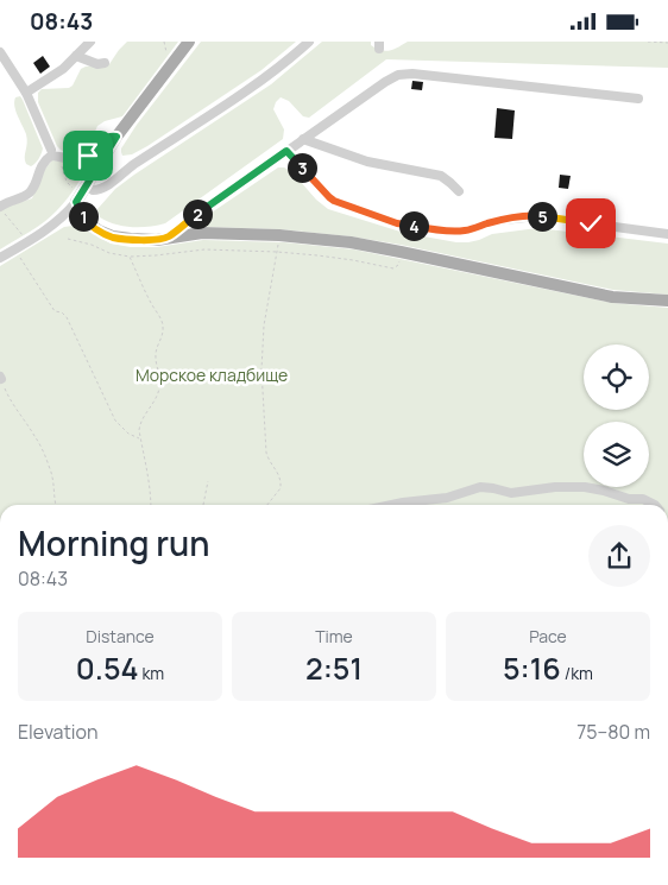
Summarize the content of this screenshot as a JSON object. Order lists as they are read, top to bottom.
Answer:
{
  "parks": ["Морское кладбище"],
  "page": {
    "status": "08:43",
    "pins": [
      "3",
      "2",
      "1",
      "5",
      "4"
    ],
    "heading": ["Morning run", "08:43"],
    "stats": [
      ["Distance", "0.54 km"],
      ["Time", "2:51"],
      ["Pace", "5:16 /km"]
    ],
    "chart": ["Elevation", "75–80 m"]
  }
}
